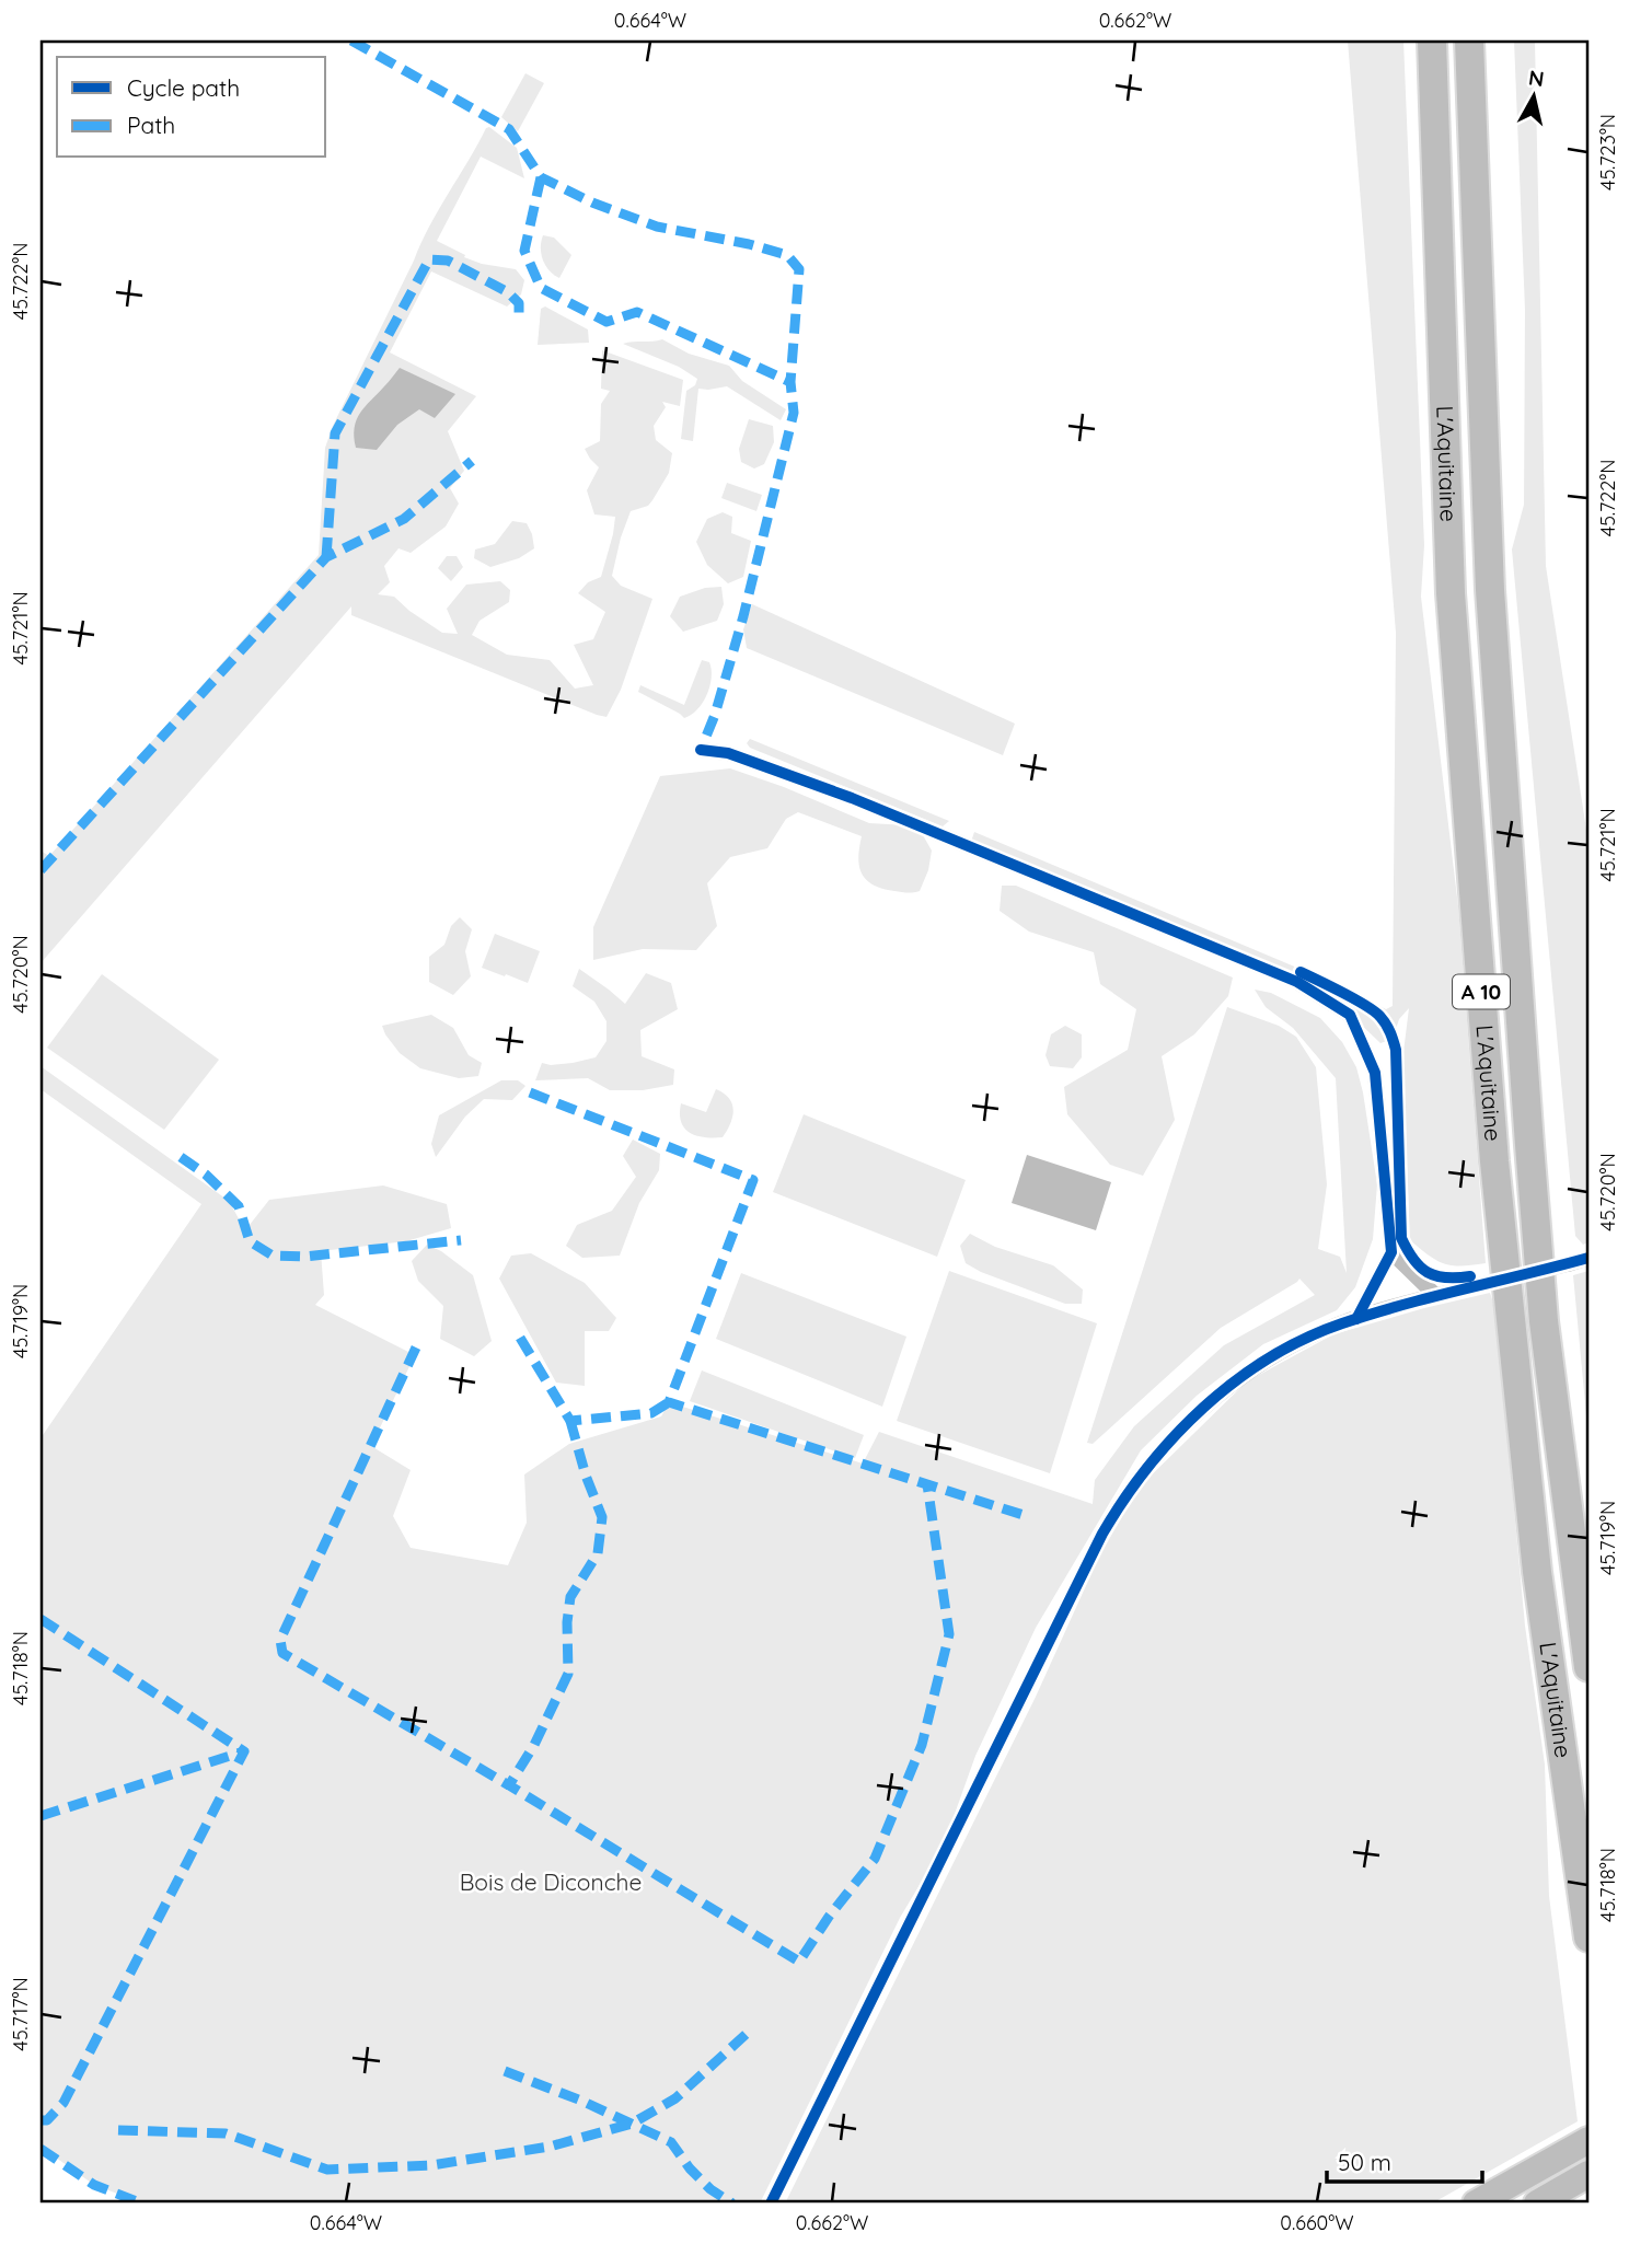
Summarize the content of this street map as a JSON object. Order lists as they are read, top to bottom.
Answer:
{
  "streets": {
    "highway": ["L'Aquitaine", "A 10"]
  },
  "parks": ["Bois de Diconche"],
  "legend": ["Cycle path", "Path"],
  "scale_bar": "50 m",
  "north": "top",
  "coordinates": [
    "0.664°W",
    "0.662°W",
    "45.723°N",
    "45.722°N",
    "45.721°N",
    "45.720°N",
    "45.719°N",
    "45.718°N",
    "45.717°N",
    "0.660°W"
  ]
}
